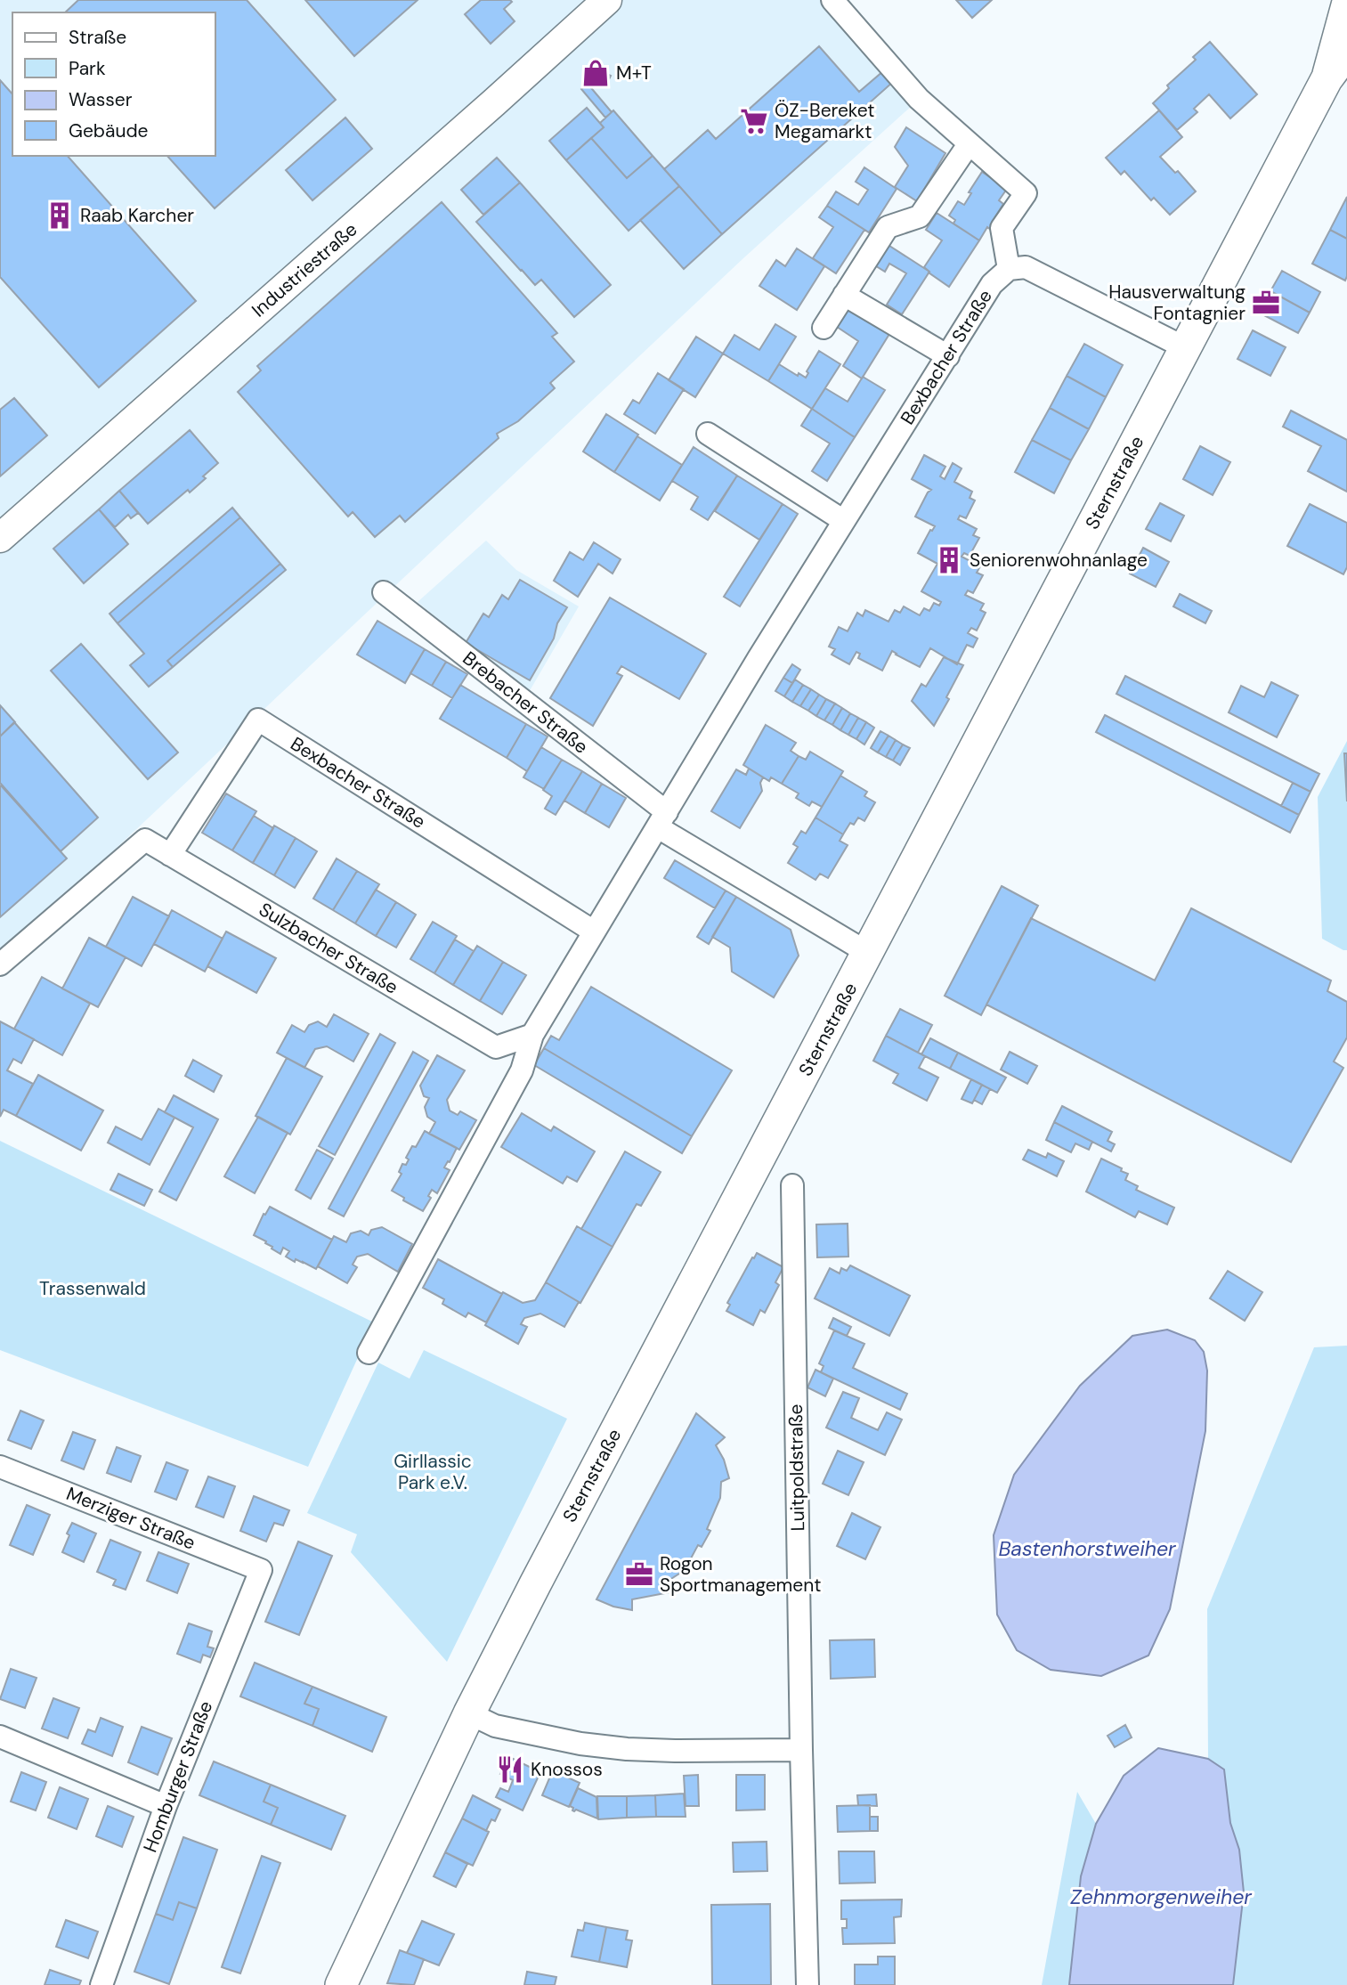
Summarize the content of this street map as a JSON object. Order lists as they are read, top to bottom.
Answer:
{
  "streets": {
    "main road": ["Sternstraße"],
    "street": [
      "Industriestraße",
      "Bexbacher Straße",
      "Brebacher Straße",
      "Sulzbacher Straße",
      "Luitpoldstraße",
      "Merziger Straße",
      "Homburger Straße"
    ]
  },
  "crossings": [
    ["Bexbacher Straße", "Brebacher Straße"],
    ["Bexbacher Straße", "Sulzbacher Straße"],
    ["Sternstraße", "Brebacher Straße"],
    ["Merziger Straße", "Homburger Straße"]
  ],
  "water": ["Bastenhorstweiher", "Zehnmorgenweiher"],
  "parks": ["Trassenwald", "Girllassic Park e.V."],
  "places": {
    "shop": ["M+T"],
    "supermarket": ["ÖZ-Bereket Megamarkt"],
    "building": ["Raab Karcher", "Seniorenwohnanlage"],
    "office": ["Hausverwaltung Fontagnier", "Rogon Sportmanagement"],
    "restaurant": ["Knossos"]
  },
  "legend": [
    "Straße",
    "Park",
    "Wasser",
    "Gebäude"
  ]
}
